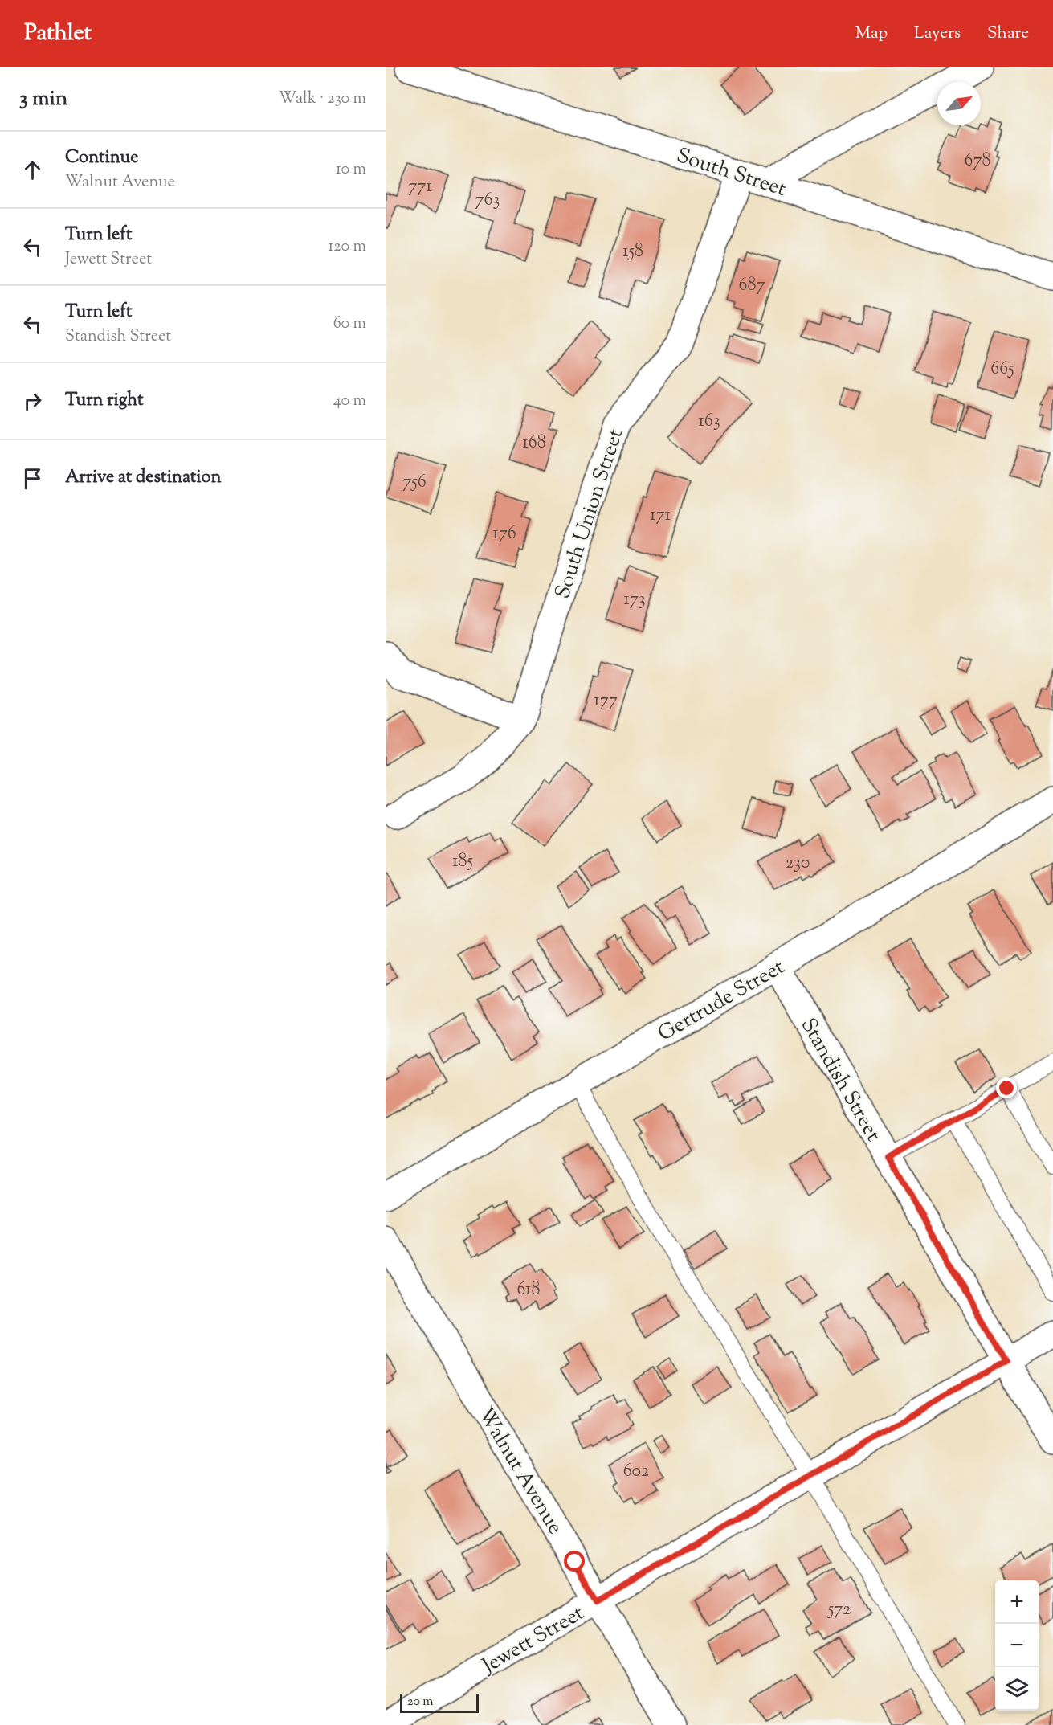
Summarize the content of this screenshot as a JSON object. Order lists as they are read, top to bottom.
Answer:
{
  "streets": {
    "street": [
      "South Street",
      "South Union Street",
      "Gertrude Street",
      "Standish Street",
      "Walnut Avenue",
      "Jewett Street"
    ]
  },
  "crossings": [
    ["South Street", "South Union Street"],
    ["Gertrude Street", "Standish Street"],
    ["Standish Street", "Jewett Street"],
    ["Walnut Avenue", "Jewett Street"]
  ],
  "house_numbers": [
    "678",
    "771",
    "763",
    "158",
    "687",
    "665",
    "163",
    "168",
    "756",
    "171",
    "176",
    "173",
    "177",
    "185",
    "230",
    "618",
    "602",
    "572"
  ],
  "scale_bar": "20 m",
  "north": "top right",
  "page": {
    "header": "Pathlet",
    "nav": ["Map", "Layers", "Share"],
    "heading": ["3 min", "Walk · 230 m"],
    "list": [
      ["Continue", "Walnut Avenue", "10 m"],
      ["Turn left", "Jewett Street", "120 m"],
      ["Turn left", "Standish Street", "60 m"],
      ["Turn right", "40 m"],
      "Arrive at destination"
    ],
    "map_buttons": ["+", "−"],
    "scale": "20 m"
  }
}
